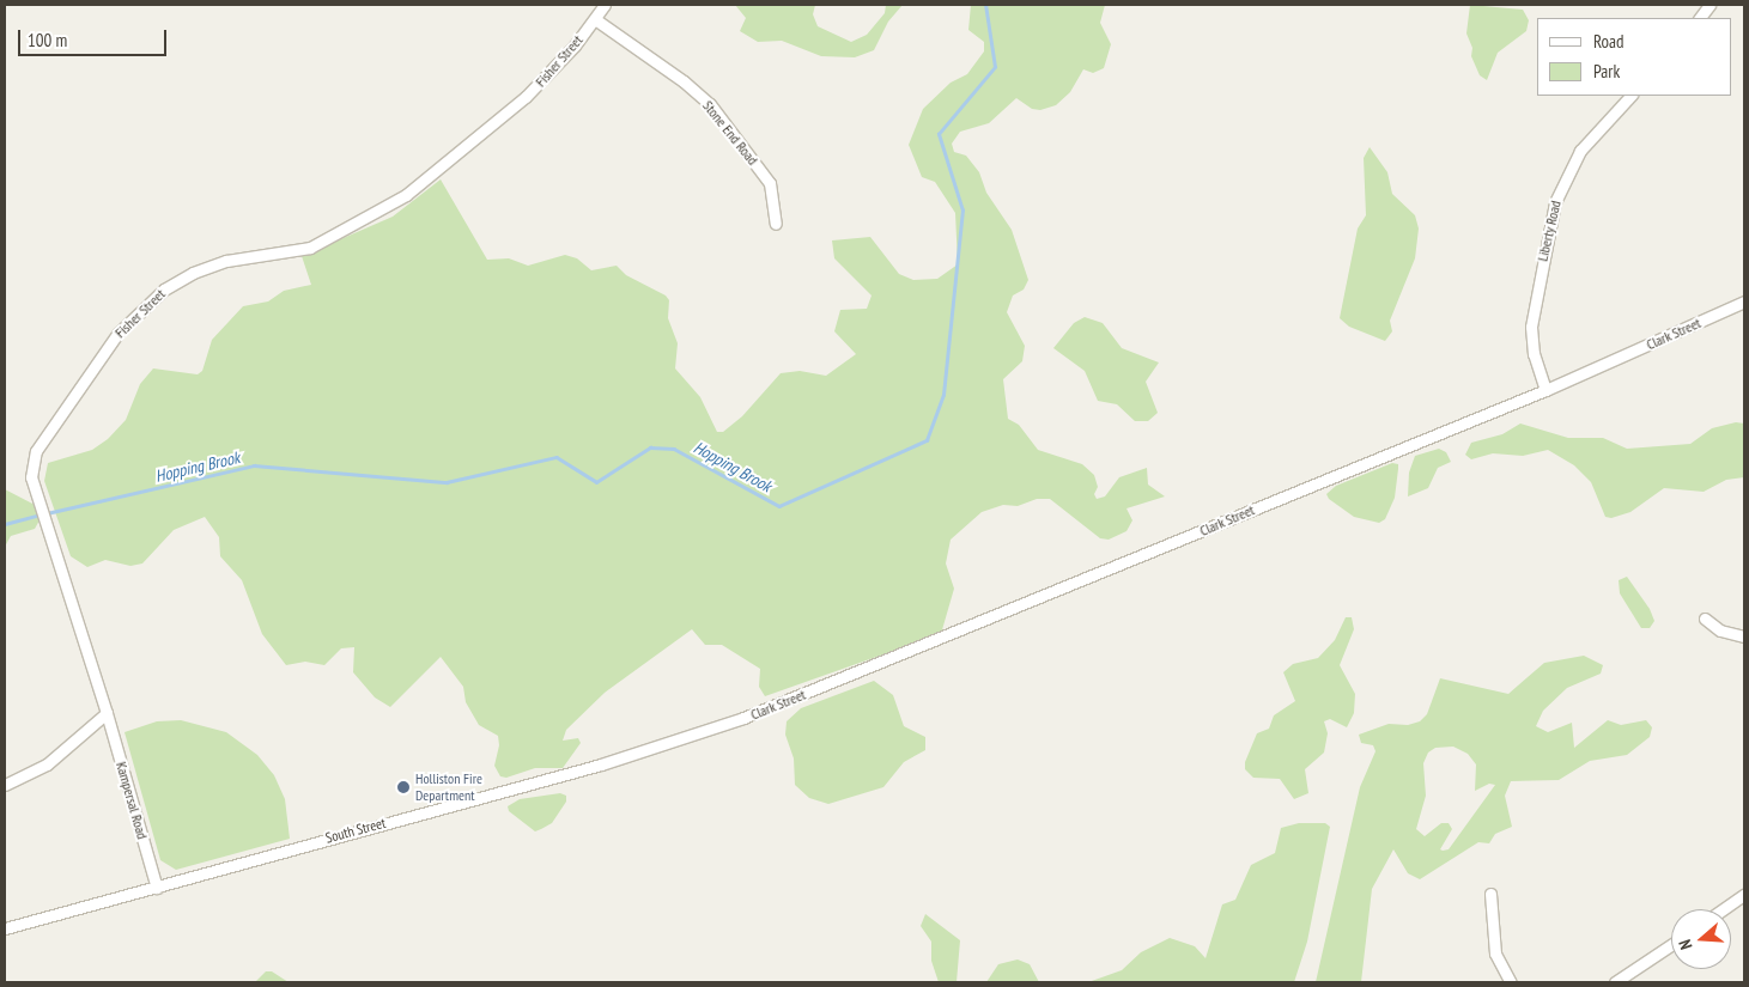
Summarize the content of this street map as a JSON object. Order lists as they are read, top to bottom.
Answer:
{
  "streets": {
    "street": [
      "Fisher Street",
      "Stone End Road",
      "Liberty Road",
      "Clark Street",
      "Kampersal Road",
      "South Street"
    ]
  },
  "crossings": [
    ["Fisher Street", "Stone End Road"],
    ["Fisher Street", "Kampersal Road"],
    ["Liberty Road", "Clark Street"],
    ["Clark Street", "South Street"],
    ["Kampersal Road", "South Street"]
  ],
  "water": ["Hopping Brook"],
  "places": ["Holliston Fire Department"],
  "legend": ["Road", "Park"],
  "scale_bar": "100 m",
  "north": "left"
}
